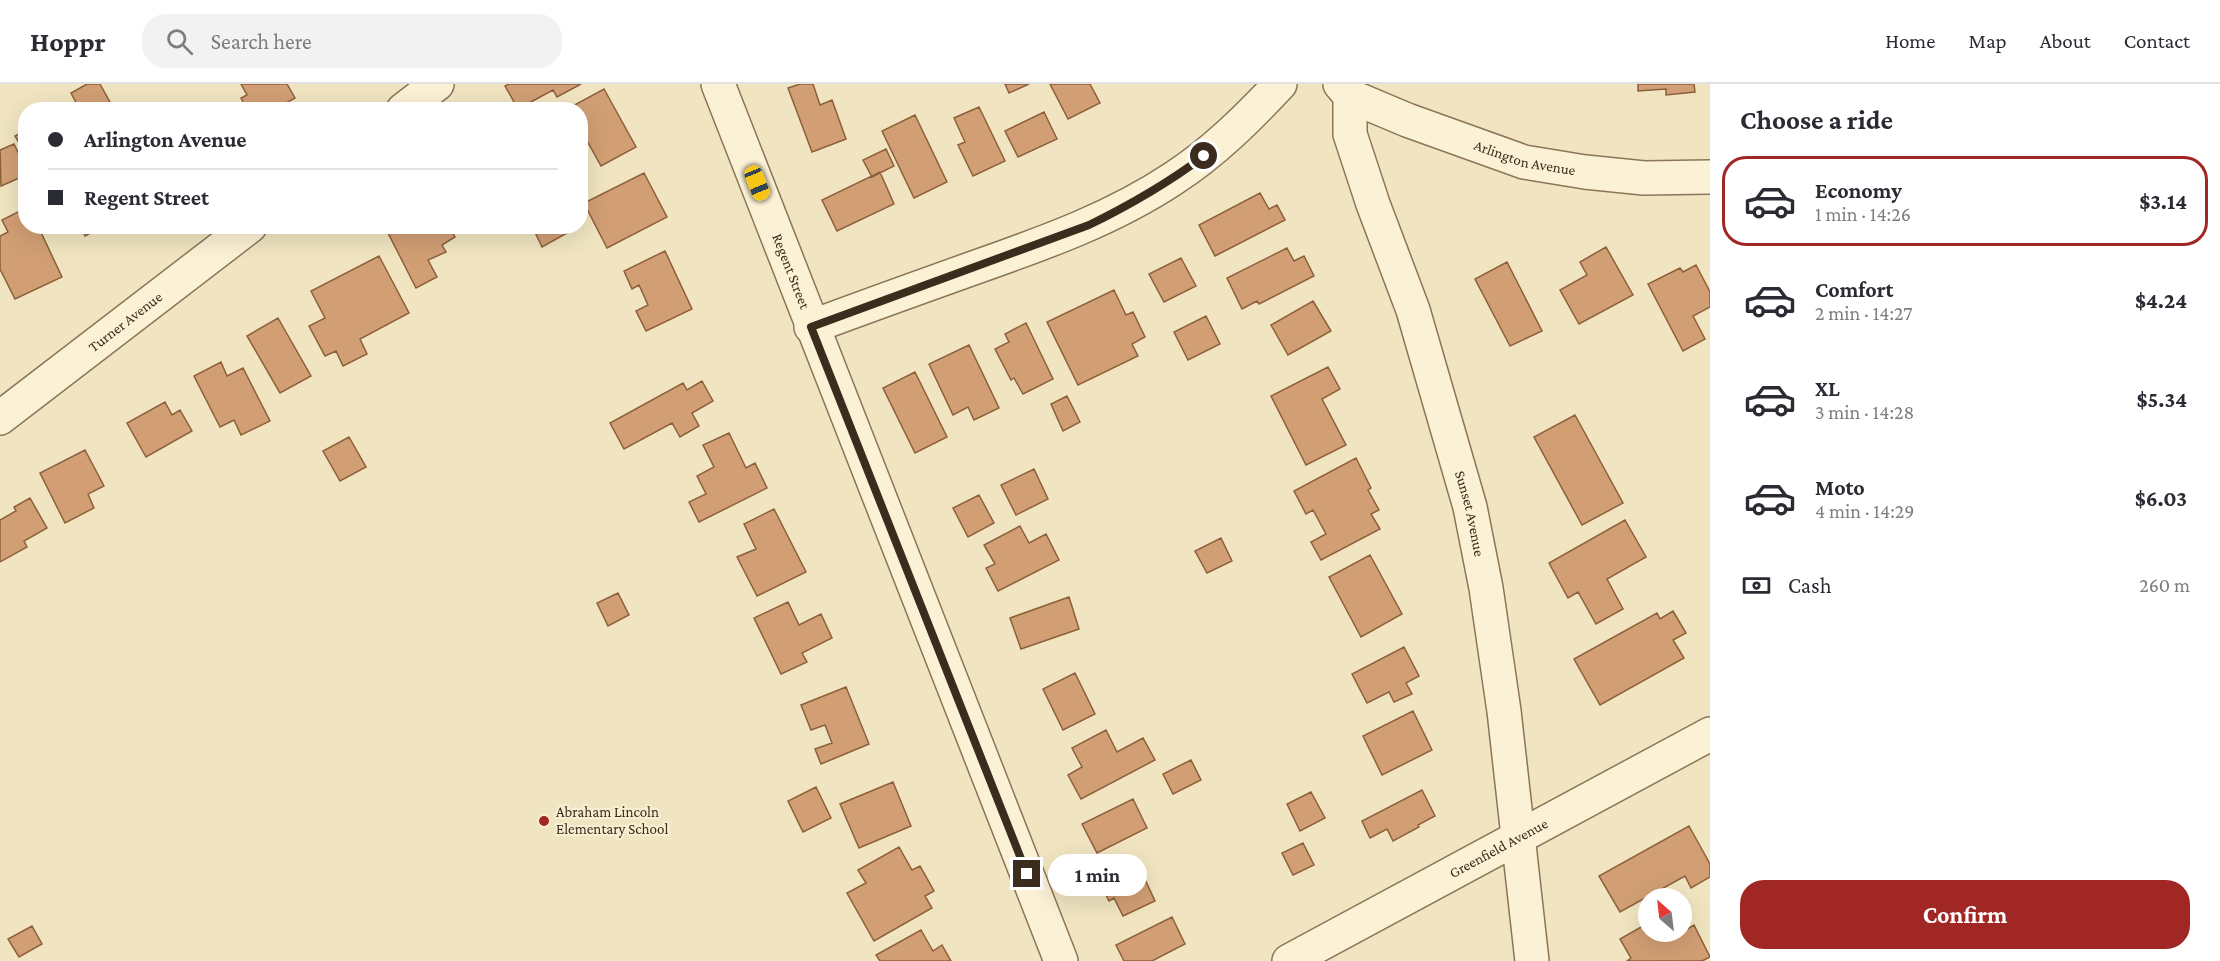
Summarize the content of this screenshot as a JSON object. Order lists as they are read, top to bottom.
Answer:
{
  "streets": {
    "street": [
      "Arlington Avenue",
      "Regent Street",
      "Turner Avenue",
      "Sunset Avenue",
      "Greenfield Avenue"
    ]
  },
  "crossings": [
    ["Arlington Avenue", "Sunset Avenue"],
    ["Sunset Avenue", "Greenfield Avenue"]
  ],
  "places": ["Abraham Lincoln Elementary School"],
  "north": "top left",
  "page": {
    "header": "Hoppr",
    "search": "Search here",
    "nav": [
      "Home",
      "Map",
      "About",
      "Contact"
    ],
    "heading": "Choose a ride",
    "banner": ["Arlington Avenue", "Regent Street"],
    "list": [
      {
        "name": "Economy",
        "note": "1 min · 14:26",
        "value": "$3.14"
      },
      {
        "name": "Comfort",
        "note": "2 min · 14:27",
        "value": "$4.24"
      },
      {
        "name": "XL",
        "note": "3 min · 14:28",
        "value": "$5.34"
      },
      {
        "name": "Moto",
        "note": "4 min · 14:29",
        "value": "$6.03"
      }
    ],
    "pay": ["Cash", "260 m"],
    "bubble": "1 min",
    "buttons": "Confirm"
  }
}
